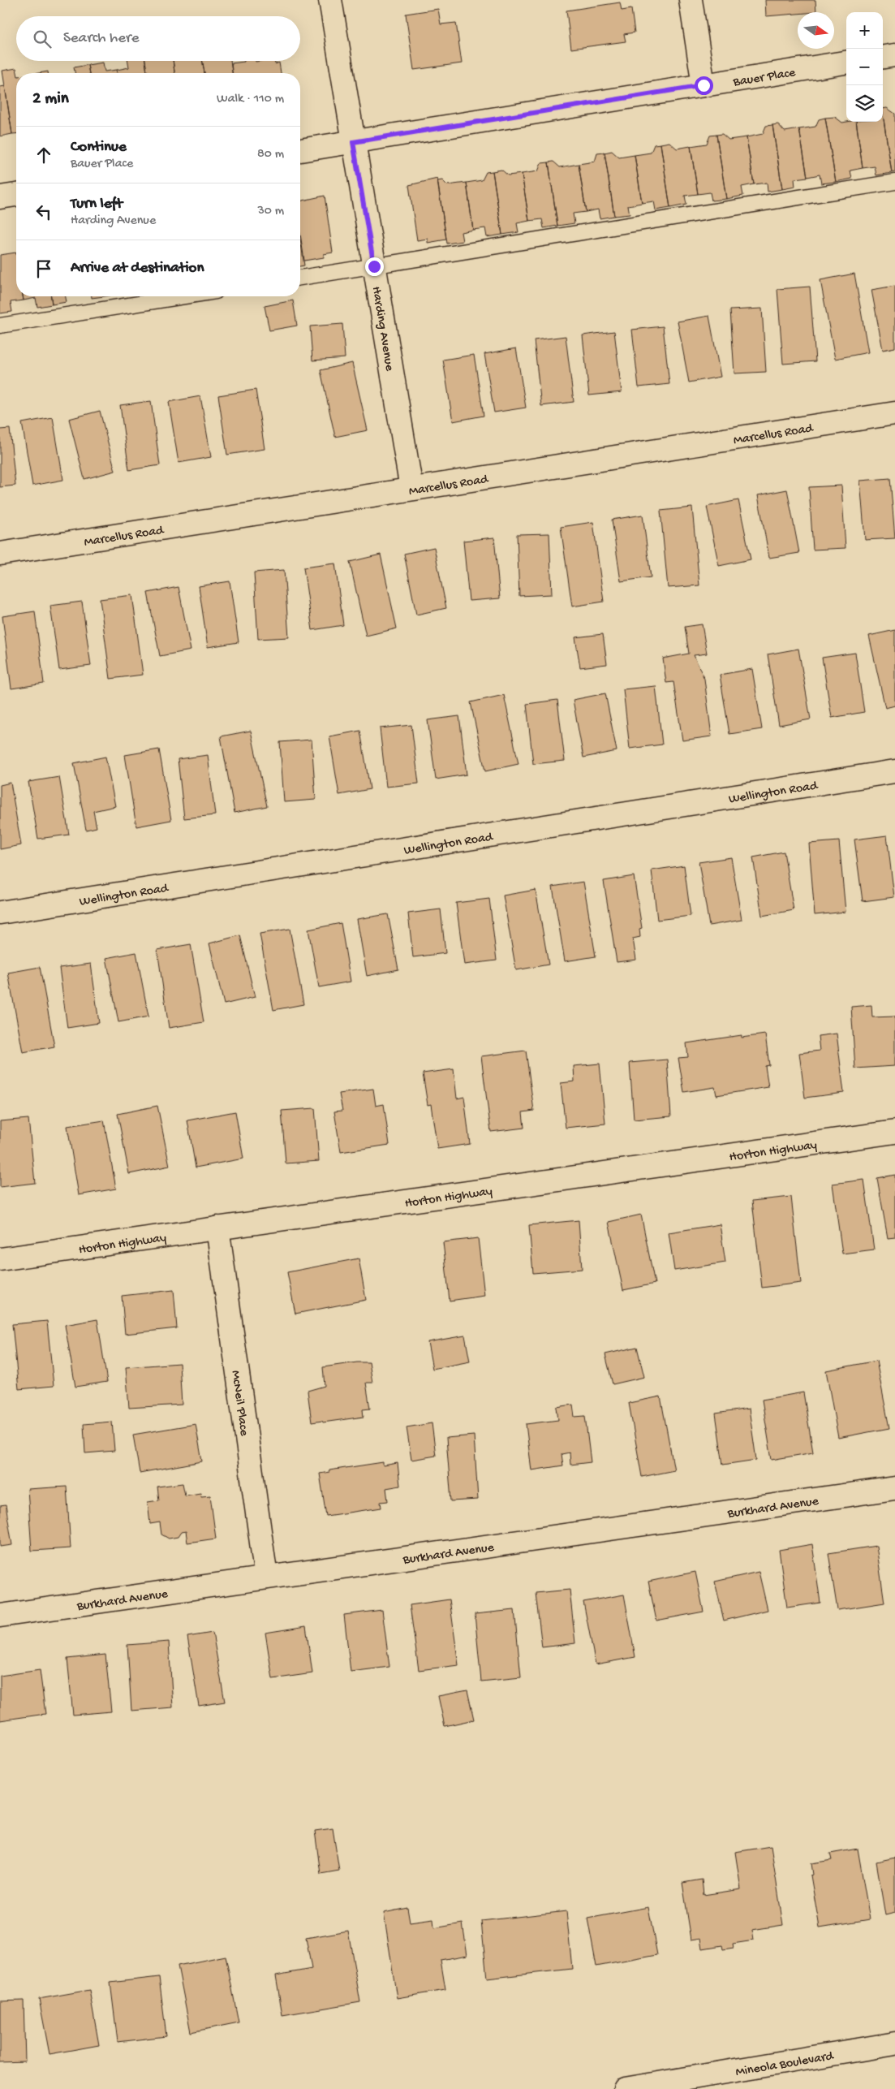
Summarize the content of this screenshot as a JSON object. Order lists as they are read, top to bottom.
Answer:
{
  "streets": {
    "street": [
      "Bauer Place",
      "Harding Avenue",
      "Marcellus Road",
      "Wellington Road",
      "Horton Highway",
      "McNeil Place",
      "Burkhard Avenue",
      "Mineola Boulevard"
    ]
  },
  "crossings": [
    ["Bauer Place", "Harding Avenue"],
    ["Harding Avenue", "Marcellus Road"],
    ["Horton Highway", "McNeil Place"],
    ["McNeil Place", "Burkhard Avenue"]
  ],
  "north": "right",
  "page": {
    "map_buttons": ["+", "−"],
    "search": "Search here",
    "heading": ["2 min", "Walk · 110 m"],
    "list": [
      ["Continue", "Bauer Place", "80 m"],
      ["Turn left", "Harding Avenue", "30 m"],
      "Arrive at destination"
    ]
  }
}
